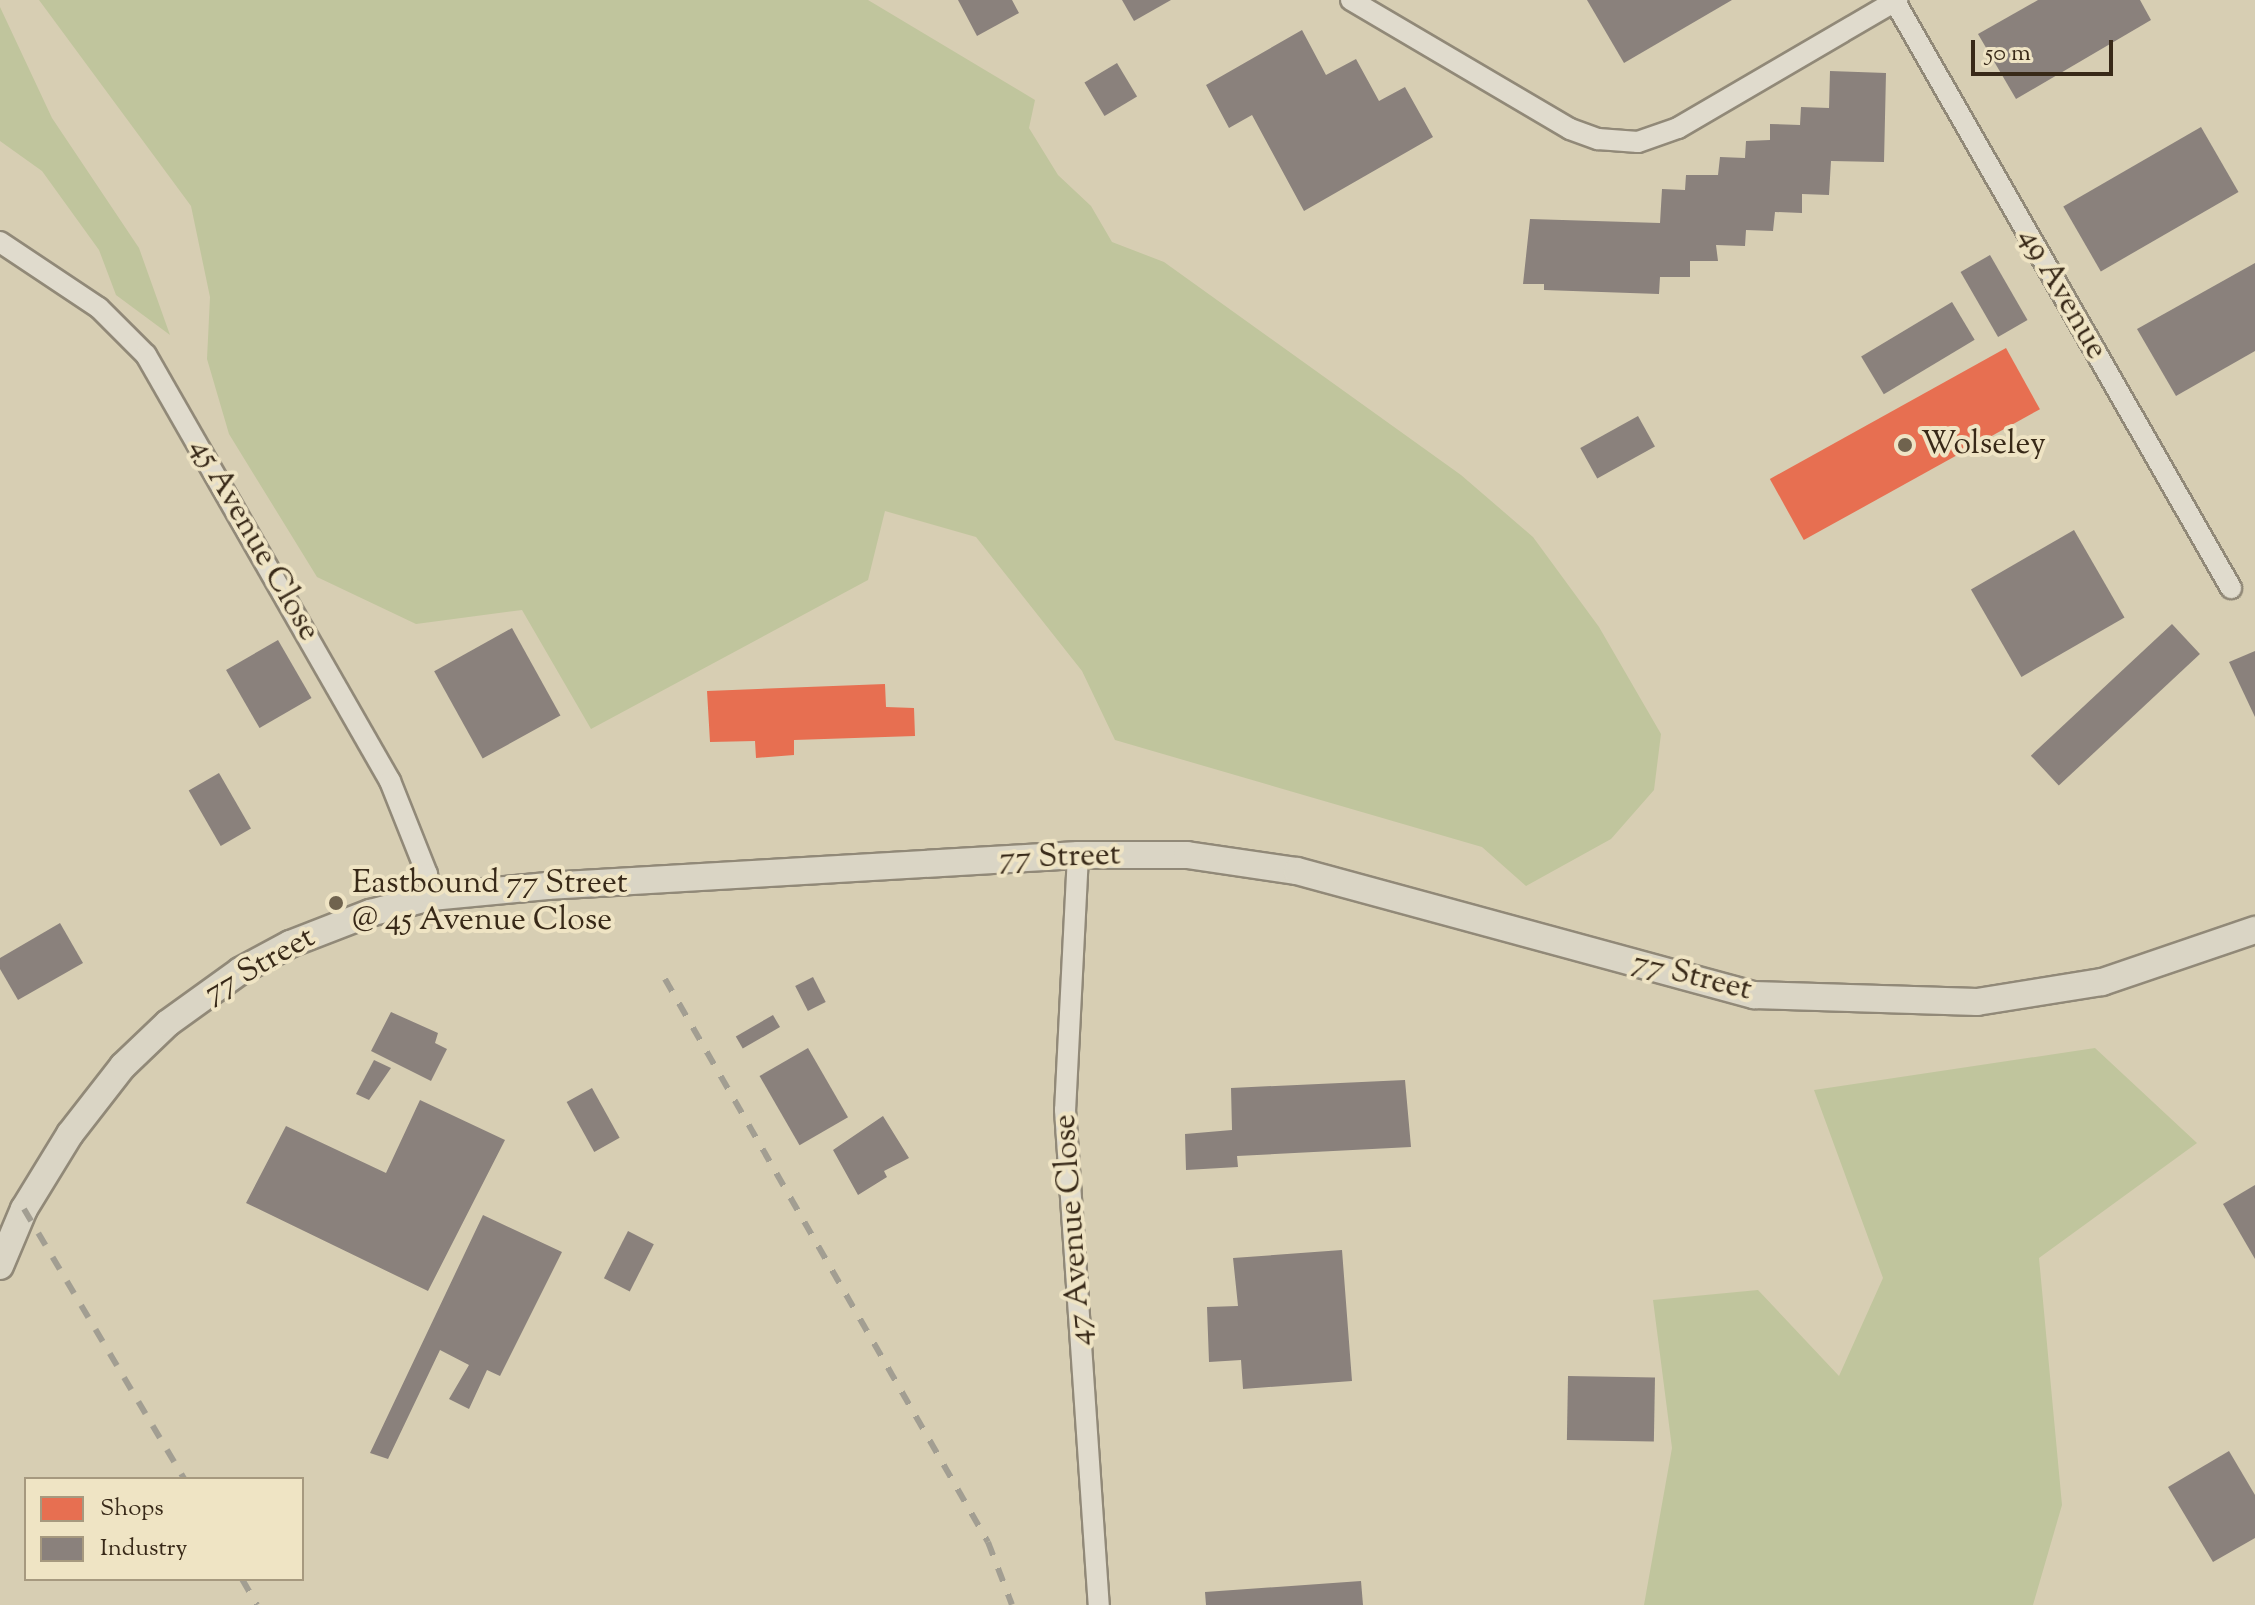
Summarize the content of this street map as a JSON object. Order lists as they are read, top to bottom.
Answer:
{
  "streets": {
    "main road": ["77 Street"],
    "street": ["49 Avenue", "45 Avenue Close", "47 Avenue Close"]
  },
  "crossings": [
    ["45 Avenue Close", "77 Street"],
    ["77 Street", "47 Avenue Close"]
  ],
  "places": ["Wolseley", "Eastbound 77 Street @ 45 Avenue Close"],
  "legend": ["Shops", "Industry"],
  "scale_bar": "50 m"
}
